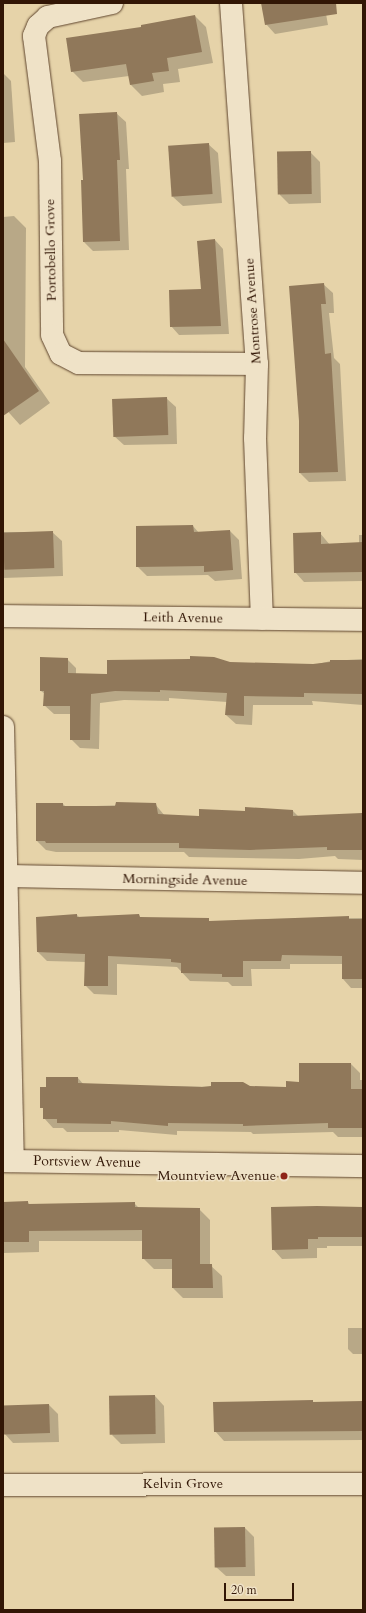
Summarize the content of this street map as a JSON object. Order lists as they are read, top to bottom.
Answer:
{
  "streets": {
    "street": [
      "Portobello Grove",
      "Montrose Avenue",
      "Leith Avenue",
      "Morningside Avenue",
      "Portsview Avenue",
      "Kelvin Grove"
    ]
  },
  "crossings": [
    ["Portobello Grove", "Montrose Avenue"],
    ["Montrose Avenue", "Leith Avenue"]
  ],
  "places": ["Mountview Avenue"],
  "scale_bar": "20 m"
}
